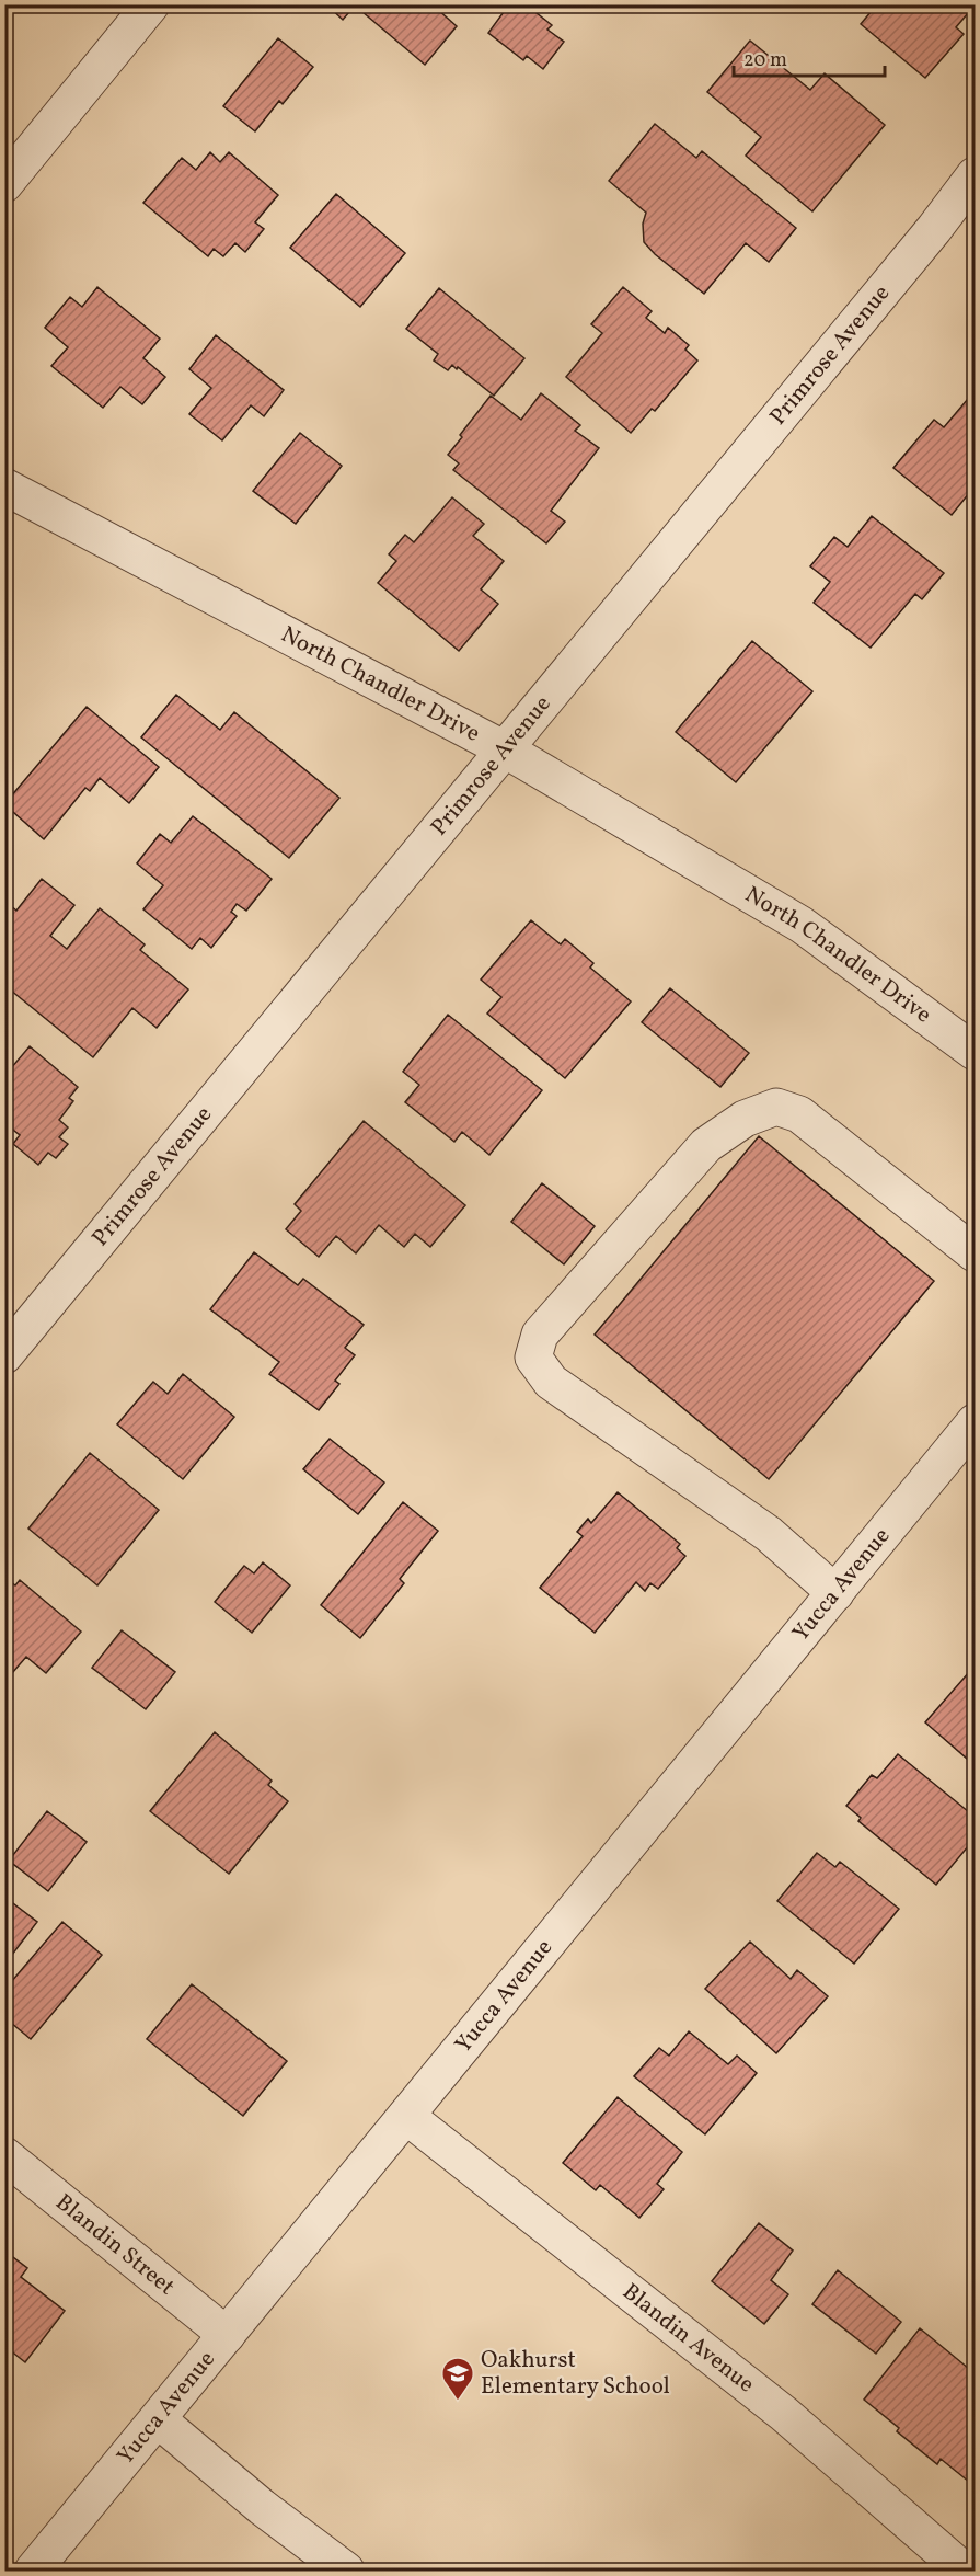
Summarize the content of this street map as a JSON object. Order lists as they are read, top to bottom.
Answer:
{
  "streets": {
    "street": [
      "Primrose Avenue",
      "North Chandler Drive",
      "Yucca Avenue",
      "Blandin Street",
      "Blandin Avenue"
    ]
  },
  "crossings": [
    ["Primrose Avenue", "North Chandler Drive"],
    ["Yucca Avenue", "Blandin Street"],
    ["Yucca Avenue", "Blandin Avenue"]
  ],
  "places": {
    "school or university": ["Oakhurst Elementary School"]
  },
  "scale_bar": "20 m"
}
